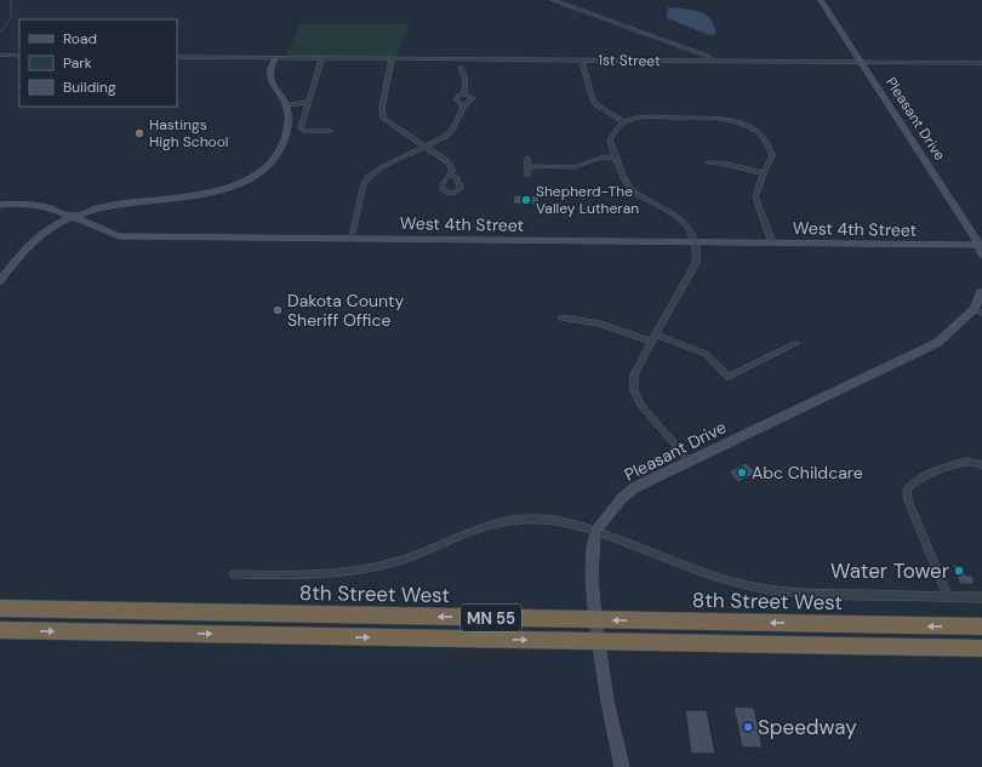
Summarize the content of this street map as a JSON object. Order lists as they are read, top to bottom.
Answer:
{
  "streets": {
    "highway": ["8th Street West", "MN 55"],
    "street": ["1st Street", "Pleasant Drive", "West 4th Street"]
  },
  "crossings": [
    ["1st Street", "Pleasant Drive"],
    ["Pleasant Drive", "West 4th Street"],
    ["Pleasant Drive", "8th Street West"],
    ["Pleasant Drive", "MN 55"]
  ],
  "places": [
    "Hastings High School",
    "Shepherd-The Valley Lutheran",
    "Dakota County Sheriff Office",
    "Abc Childcare",
    "Water Tower",
    "Speedway"
  ],
  "legend": ["Road", "Park", "Building"]
}
